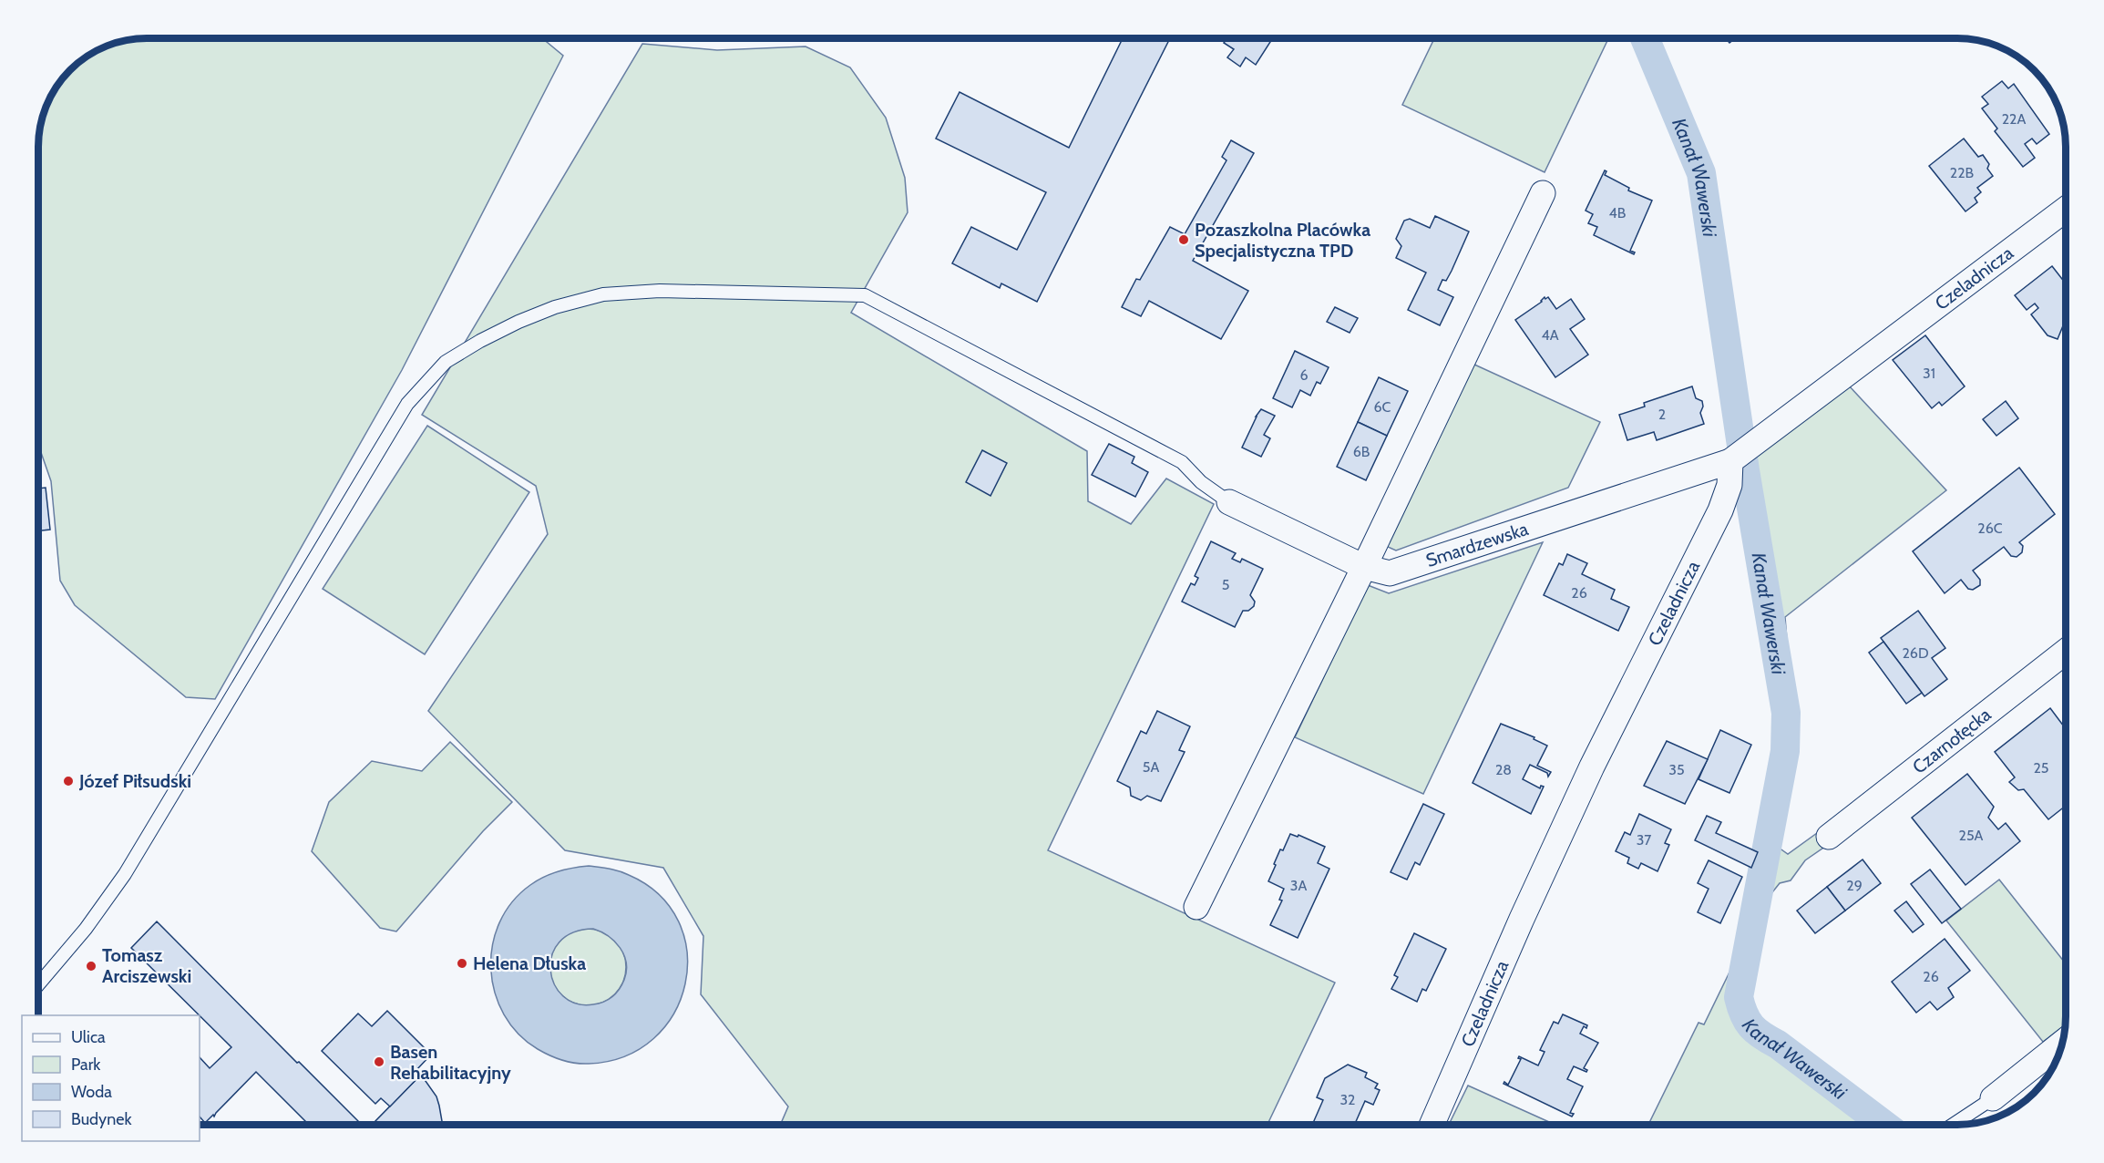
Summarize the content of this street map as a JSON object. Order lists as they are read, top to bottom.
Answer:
{
  "streets": {
    "street": ["Czeladnicza", "Smardzewska", "Czarnołęcka"]
  },
  "crossings": [
    ["Czeladnicza", "Smardzewska"]
  ],
  "water": ["Kanał Wawerski"],
  "places": [
    "Pozaszkolna Placówka Specjalistyczna TPD",
    "Józef Piłsudski",
    "Helena Dłuska",
    "Tomasz Arciszewski",
    "Basen Rehabilitacyjny"
  ],
  "house_numbers": [
    "22A",
    "22B",
    "4B",
    "4A",
    "31",
    "6",
    "6C",
    "2",
    "6B",
    "26C",
    "5",
    "26",
    "26D",
    "5A",
    "25",
    "28",
    "35",
    "25A",
    "37",
    "3A",
    "29",
    "26",
    "32"
  ],
  "legend": [
    "Ulica",
    "Park",
    "Woda",
    "Budynek"
  ]
}
